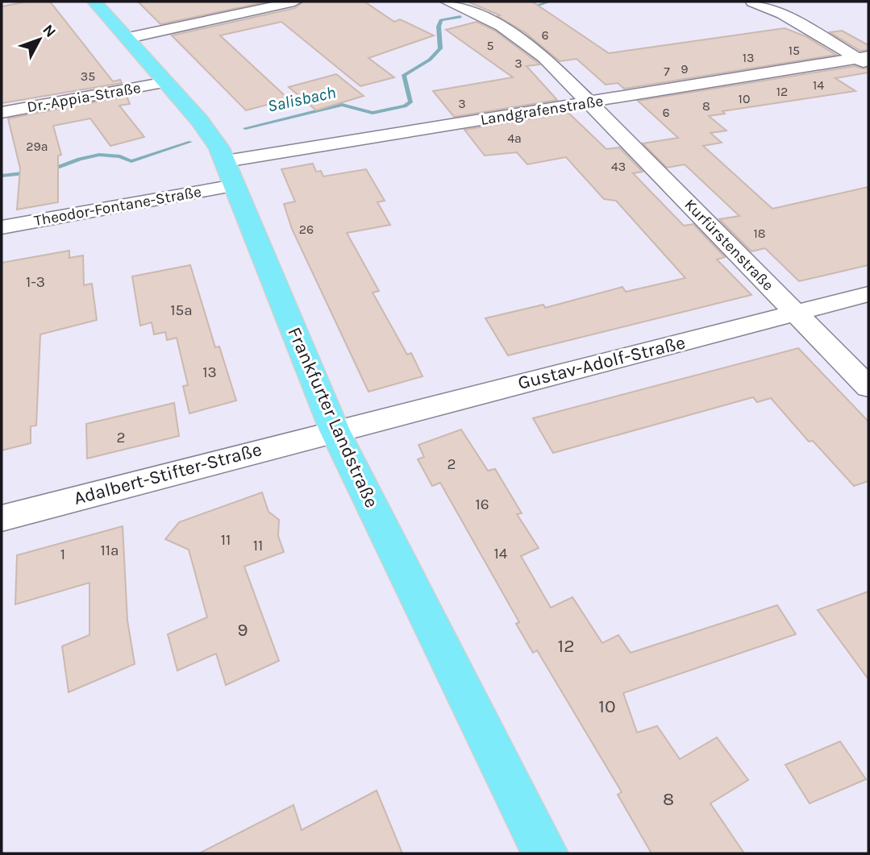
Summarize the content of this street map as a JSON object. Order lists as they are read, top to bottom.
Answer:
{
  "streets": {
    "main road": ["Frankfurter Landstraße"],
    "street": [
      "Dr.-Appia-Straße",
      "Landgrafenstraße",
      "Theodor-Fontane-Straße",
      "Kurfürstenstraße",
      "Gustav-Adolf-Straße",
      "Adalbert-Stifter-Straße"
    ]
  },
  "crossings": [
    ["Dr.-Appia-Straße", "Frankfurter Landstraße"],
    ["Landgrafenstraße", "Theodor-Fontane-Straße"],
    ["Landgrafenstraße", "Kurfürstenstraße"],
    ["Landgrafenstraße", "Frankfurter Landstraße"],
    ["Theodor-Fontane-Straße", "Frankfurter Landstraße"],
    ["Kurfürstenstraße", "Gustav-Adolf-Straße"],
    ["Gustav-Adolf-Straße", "Frankfurter Landstraße"],
    ["Gustav-Adolf-Straße", "Adalbert-Stifter-Straße"],
    ["Frankfurter Landstraße", "Adalbert-Stifter-Straße"]
  ],
  "water": ["Salisbach"],
  "house_numbers": [
    "6",
    "5",
    "15",
    "13",
    "3",
    "9",
    "7",
    "35",
    "14",
    "12",
    "10",
    "3",
    "8",
    "6",
    "4a",
    "29a",
    "43",
    "26",
    "18",
    "1-3",
    "15a",
    "13",
    "2",
    "2",
    "16",
    "11",
    "11",
    "11a",
    "14",
    "1",
    "9",
    "12",
    "10",
    "8"
  ],
  "north": "top right"
}
